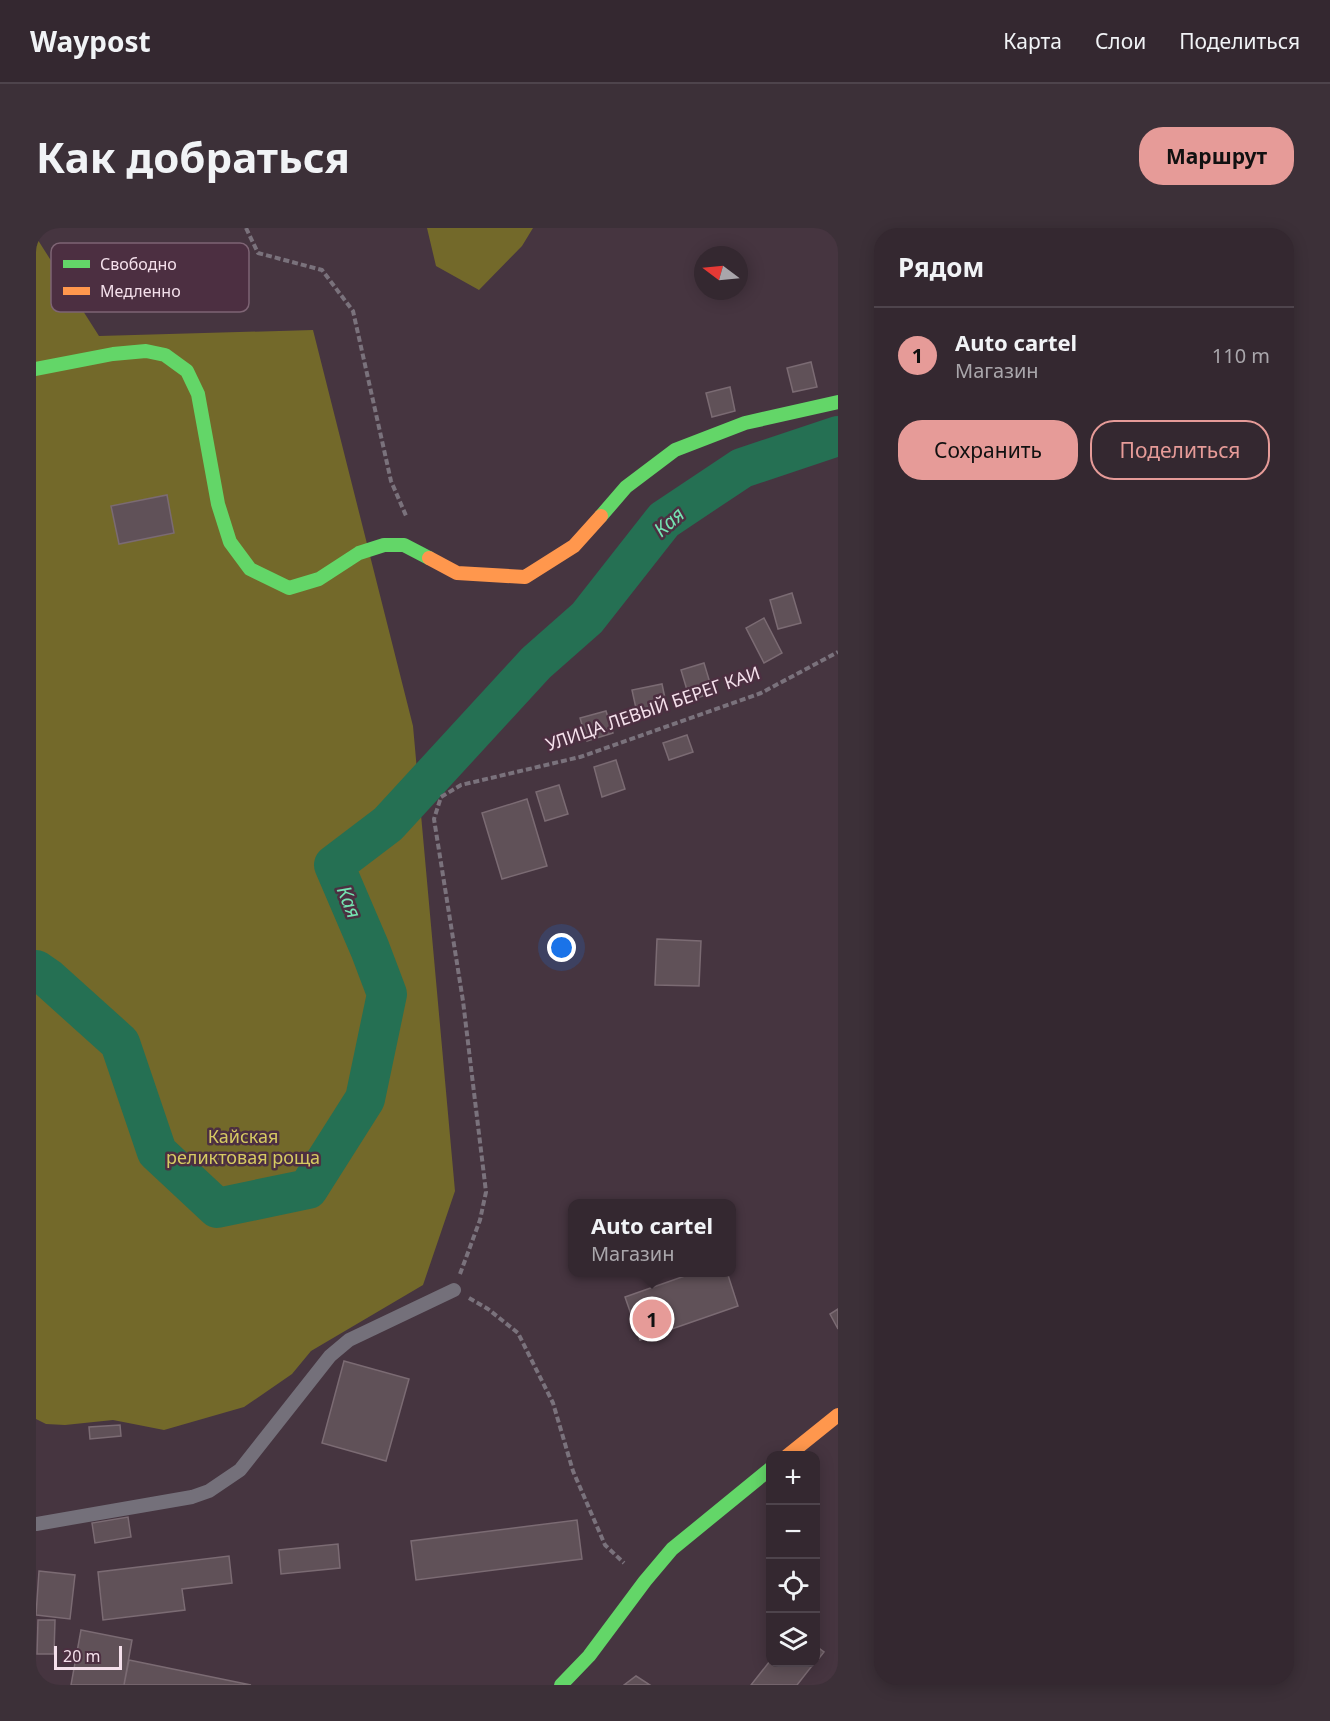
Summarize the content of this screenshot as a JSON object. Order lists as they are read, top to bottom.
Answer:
{
  "streets": {
    "path": ["УЛИЦА ЛЕВЫЙ БЕРЕГ КАИ"]
  },
  "water": ["Кая"],
  "parks": ["Кайская реликтовая роща"],
  "legend": ["Свободно", "Медленно"],
  "scale_bar": "20 m",
  "north": "left",
  "page": {
    "header": "Waypost",
    "nav": ["Карта", "Слои", "Поделиться"],
    "buttons": [
      "Маршрут",
      ["Сохранить", "Поделиться"]
    ],
    "title": "Как добраться",
    "heading": "Рядом",
    "list": [
      {
        "mark": "1",
        "name": "Auto cartel",
        "note": "Магазин",
        "value": "110 m"
      }
    ],
    "popup": ["Auto cartel", "Магазин"],
    "pins": "1",
    "map_buttons": ["+", "−"],
    "scale": "20 m"
  }
}
